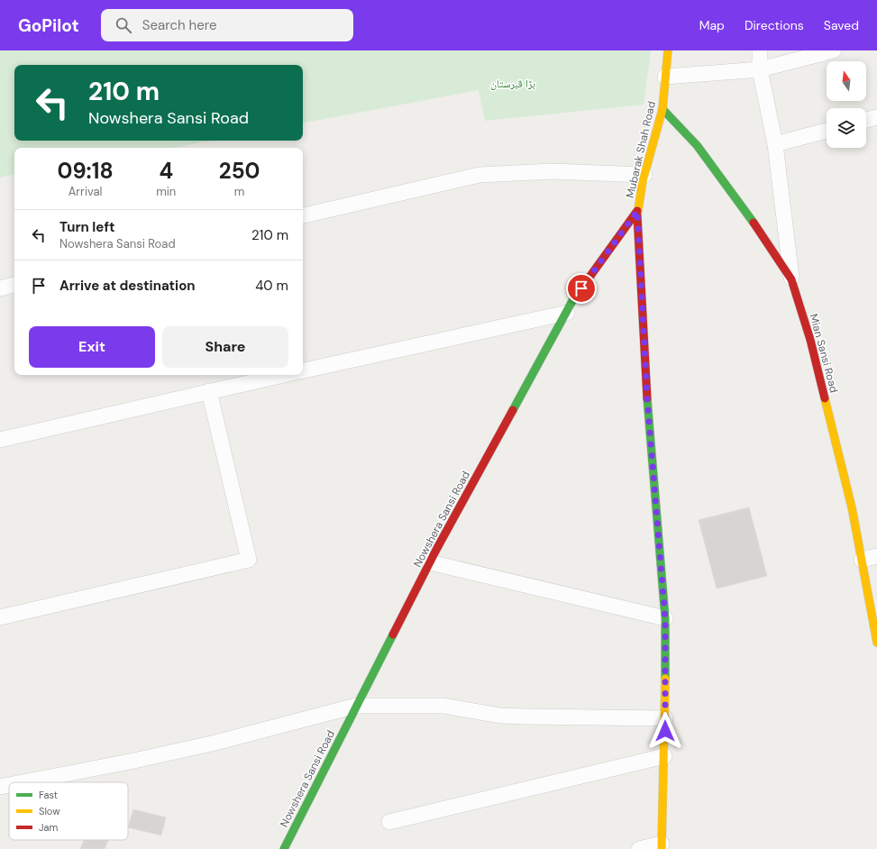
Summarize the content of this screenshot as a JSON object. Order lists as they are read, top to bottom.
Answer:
{
  "streets": {
    "street": ["Mubarak Shah Road", "Mian Sansi Road", "Nowshera Sansi Road"]
  },
  "crossings": [
    ["Mubarak Shah Road", "Mian Sansi Road"],
    ["Mubarak Shah Road", "Nowshera Sansi Road"]
  ],
  "parks": ["بڑا قبرستان"],
  "legend": ["Fast", "Slow", "Jam"],
  "north": "top",
  "page": {
    "header": "GoPilot",
    "search": "Search here",
    "nav": ["Map", "Directions", "Saved"],
    "turn": ["210 m", "Nowshera Sansi Road"],
    "eta": [
      "09:18",
      "Arrival",
      "4",
      "min",
      "250",
      "m"
    ],
    "list": [
      {
        "name": "Turn left",
        "note": "Nowshera Sansi Road",
        "value": "210 m"
      },
      {
        "name": "Arrive at destination",
        "value": "40 m"
      }
    ],
    "buttons": ["Exit", "Share"]
  }
}
